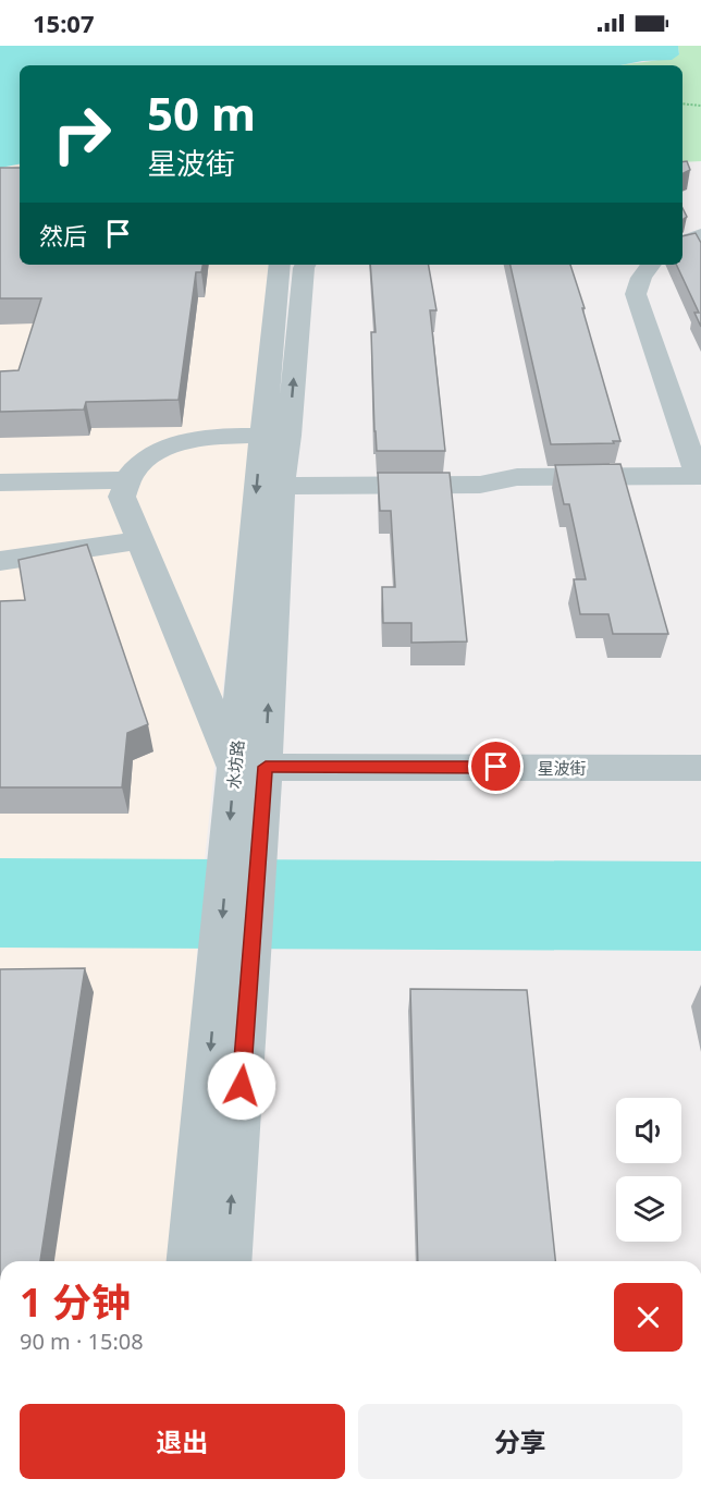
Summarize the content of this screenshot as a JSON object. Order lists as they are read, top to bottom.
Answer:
{
  "streets": {
    "street": ["水坊路", "星波街"]
  },
  "crossings": [
    ["水坊路", "星波街"]
  ],
  "page": {
    "status": "15:07",
    "turn": ["50 m", "星波街"],
    "then": "然后",
    "heading": ["1 分钟", "90 m · 15:08"],
    "buttons": ["退出", "分享"]
  }
}
